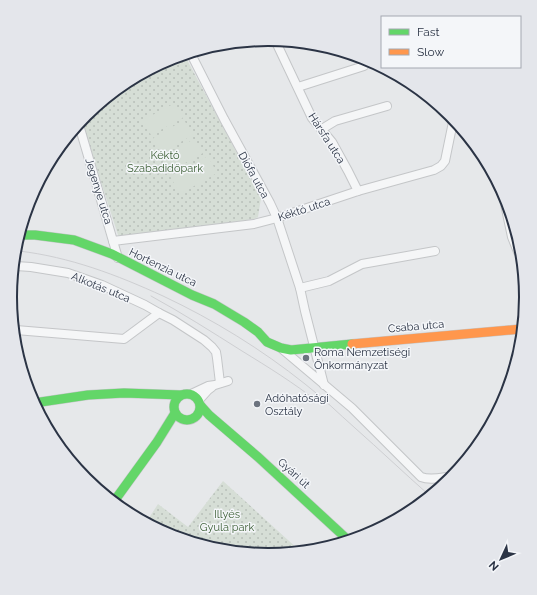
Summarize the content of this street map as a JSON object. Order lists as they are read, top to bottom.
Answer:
{
  "streets": {
    "street": [
      "Hársfa utca",
      "Diófa utca",
      "Jegenye utca",
      "Kéktó utca",
      "Hortenzia utca",
      "Alkotás utca",
      "Csaba utca",
      "Gyári út"
    ]
  },
  "crossings": [
    ["Hársfa utca", "Kéktó utca"],
    ["Diófa utca", "Kéktó utca"],
    ["Diófa utca", "Csaba utca"],
    ["Jegenye utca", "Kéktó utca"],
    ["Jegenye utca", "Hortenzia utca"],
    ["Hortenzia utca", "Csaba utca"]
  ],
  "parks": ["Kéktó Szabadidőpark", "Illyés Gyula park"],
  "places": ["Roma Nemzetiségi Önkormányzat", "Adóhatósági Osztály"],
  "legend": ["Fast", "Slow"],
  "north": "bottom left"
}
